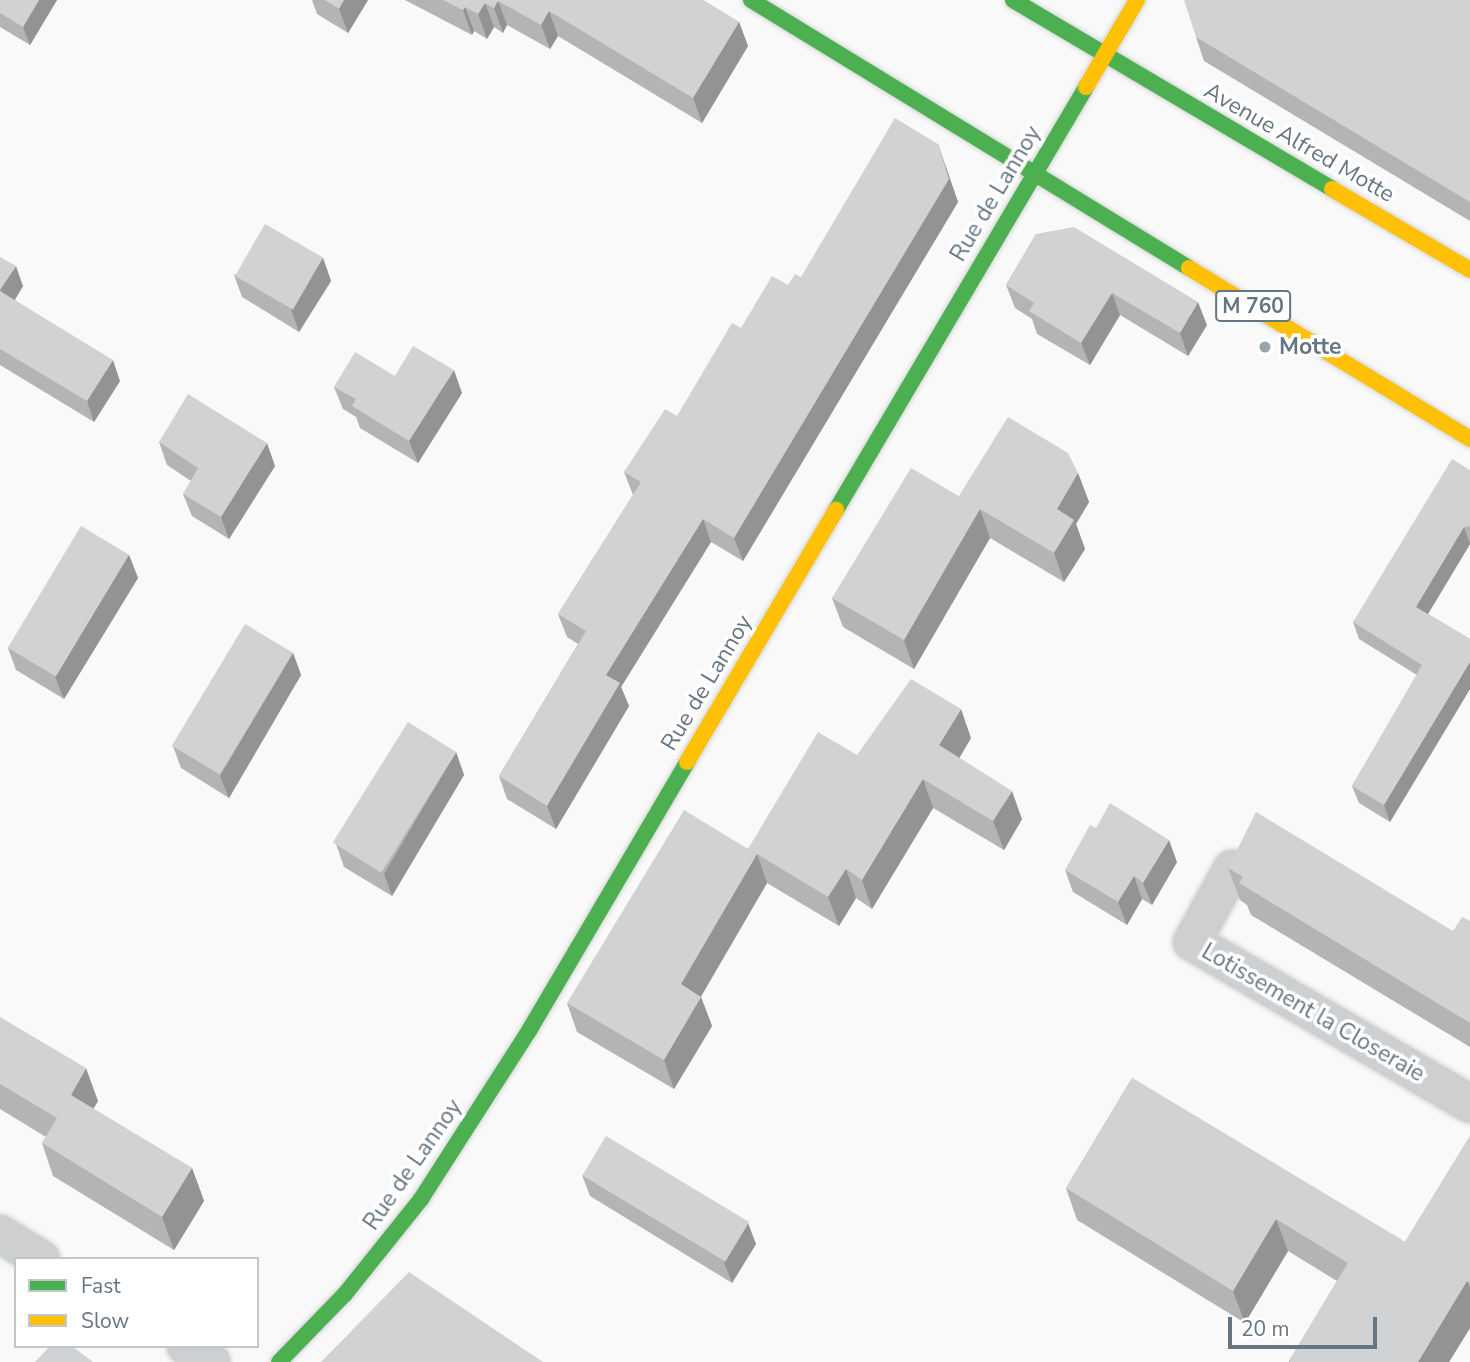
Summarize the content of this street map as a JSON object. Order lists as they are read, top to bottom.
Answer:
{
  "streets": {
    "main road": ["Avenue Alfred Motte", "Rue de Lannoy", "M 760"],
    "street": ["Lotissement la Closeraie"]
  },
  "crossings": [
    ["Avenue Alfred Motte", "Rue de Lannoy"],
    ["Rue de Lannoy", "M 760"]
  ],
  "places": ["Motte"],
  "legend": ["Fast", "Slow"],
  "scale_bar": "20 m"
}
